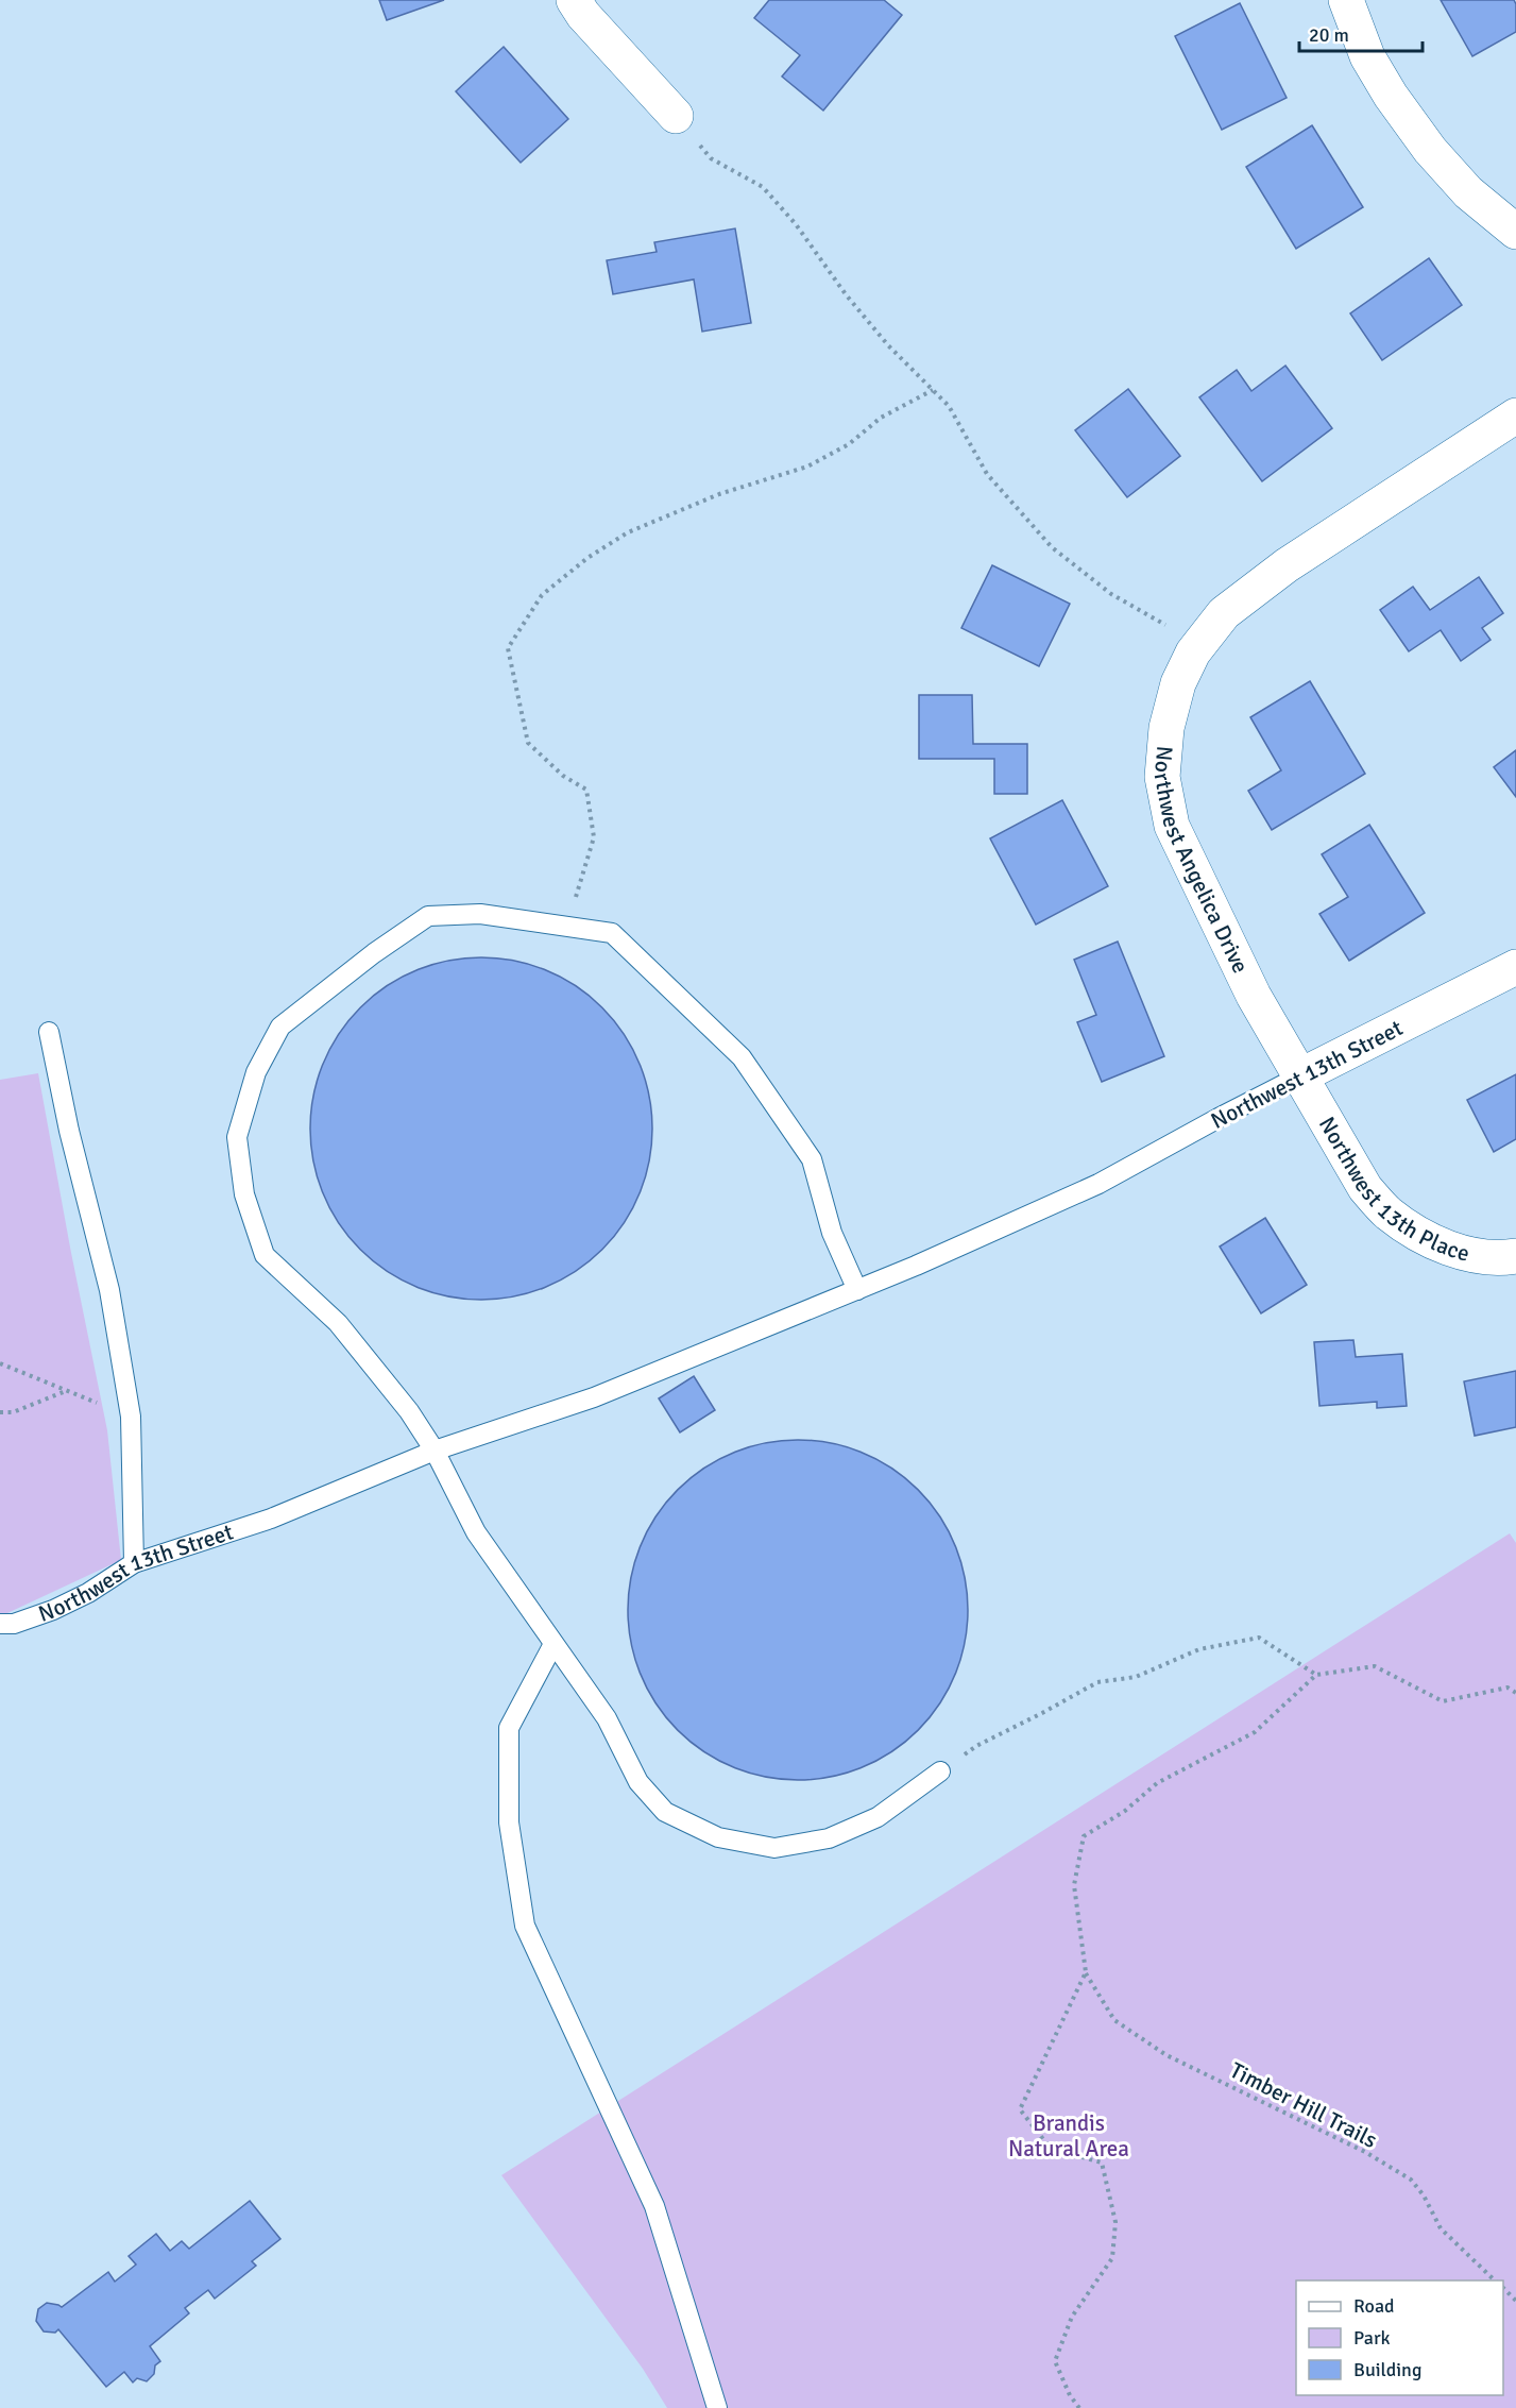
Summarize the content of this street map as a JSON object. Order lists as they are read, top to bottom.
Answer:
{
  "streets": {
    "street": ["Northwest Angelica Drive", "Northwest 13th Street", "Northwest 13th Place"],
    "path": ["Timber Hill Trails"]
  },
  "crossings": [
    ["Northwest Angelica Drive", "Northwest 13th Street"],
    ["Northwest Angelica Drive", "Northwest 13th Place"],
    ["Northwest 13th Street", "Northwest 13th Place"]
  ],
  "parks": ["Brandis Natural Area"],
  "legend": ["Road", "Park", "Building"],
  "scale_bar": "20 m"
}
